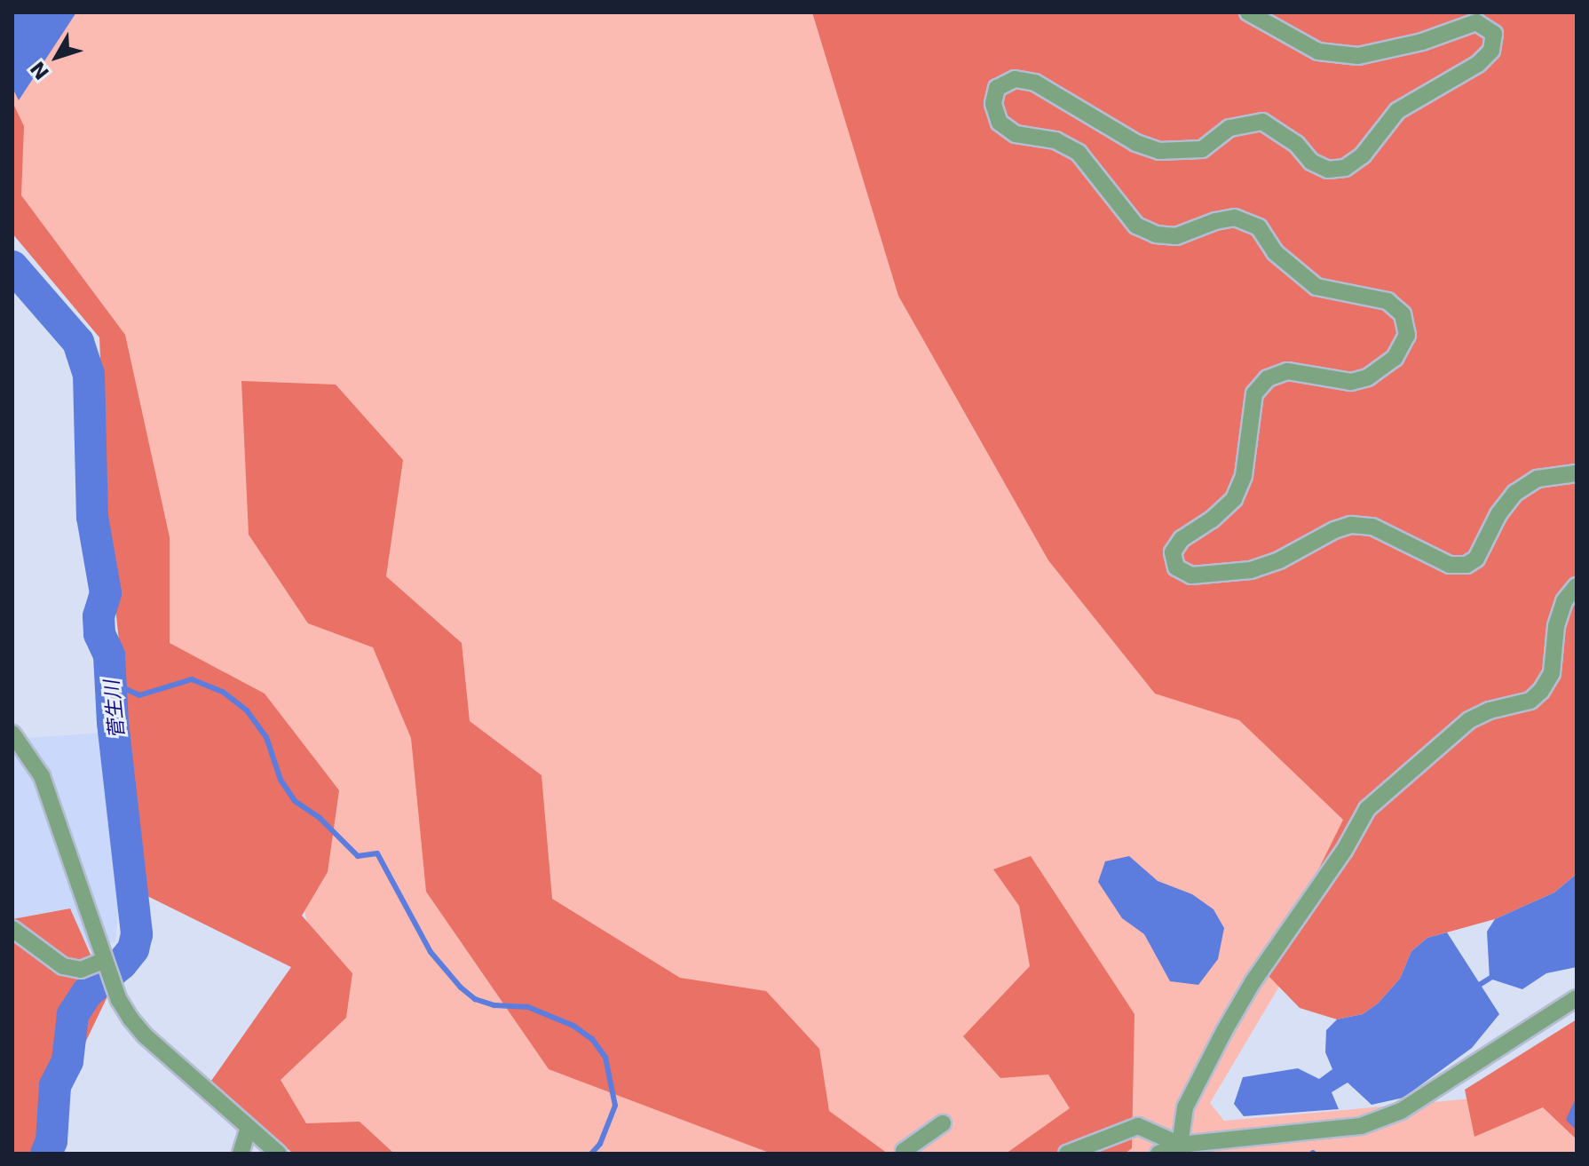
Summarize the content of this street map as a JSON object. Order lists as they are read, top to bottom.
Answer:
{
  "water": ["菅生川"],
  "north": "bottom left"
}
